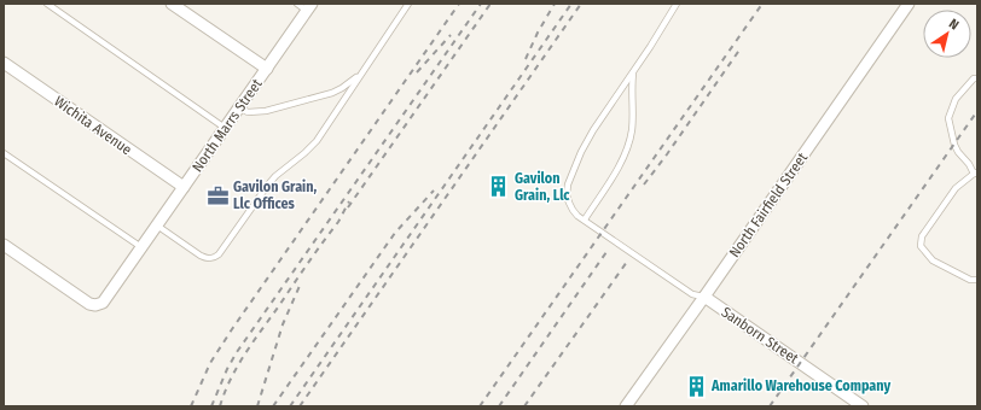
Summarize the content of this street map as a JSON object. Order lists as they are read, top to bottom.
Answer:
{
  "streets": {
    "street": [
      "Wichita Avenue",
      "North Marrs Street",
      "North Fairfield Street",
      "Sanborn Street"
    ]
  },
  "crossings": [
    ["Wichita Avenue", "North Marrs Street"],
    ["North Fairfield Street", "Sanborn Street"]
  ],
  "places": {
    "building": ["Gavilon Grain, Llc", "Amarillo Warehouse Company"],
    "office": ["Gavilon Grain, Llc Offices"]
  },
  "north": "top right"
}
